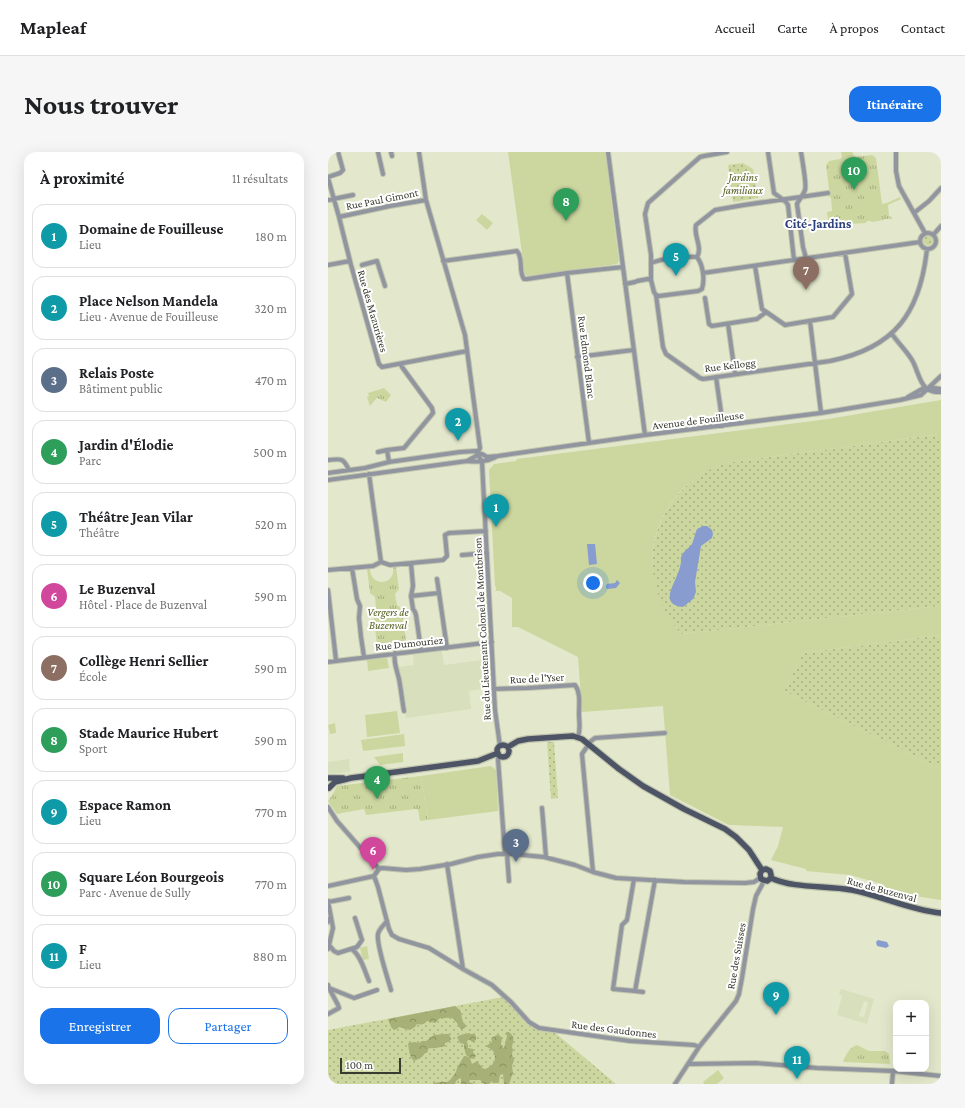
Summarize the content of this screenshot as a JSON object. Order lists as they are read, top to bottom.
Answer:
{
  "streets": {
    "main road": ["Rue de Buzenval"],
    "street": [
      "Rue Paul Gimont",
      "Rue des Mazurières",
      "Rue Edmond Blanc",
      "Rue Kellogg",
      "Avenue de Fouilleuse",
      "Rue du Lieutenant Colonel de Montbrison",
      "Rue Dumouriez",
      "Rue de l'Yser",
      "Rue des Suisses",
      "Rue des Gaudonnes"
    ]
  },
  "crossings": [
    ["Rue Paul Gimont", "Rue des Mazurières"],
    ["Rue Edmond Blanc", "Avenue de Fouilleuse"],
    ["Avenue de Fouilleuse", "Rue du Lieutenant Colonel de Montbrison"],
    ["Rue du Lieutenant Colonel de Montbrison", "Rue Dumouriez"],
    ["Rue du Lieutenant Colonel de Montbrison", "Rue de l'Yser"],
    ["Rue de Buzenval", "Rue des Suisses"],
    ["Rue des Suisses", "Rue des Gaudonnes"]
  ],
  "districts": ["Cité-Jardins"],
  "parks": ["Jardins familiaux", "Vergers de Buzenval"],
  "scale_bar": "100 m",
  "page": {
    "header": "Mapleaf",
    "nav": [
      "Accueil",
      "Carte",
      "À propos",
      "Contact"
    ],
    "buttons": [
      "Itinéraire",
      ["Enregistrer", "Partager"]
    ],
    "title": "Nous trouver",
    "heading": ["À proximité", "11 résultats"],
    "pins": [
      "10",
      "8",
      "5",
      "7",
      "2",
      "1",
      "4",
      "3",
      "6",
      "9",
      "11"
    ],
    "list": [
      {
        "mark": "1",
        "name": "Domaine de Fouilleuse",
        "note": "Lieu",
        "value": "180 m"
      },
      {
        "mark": "2",
        "name": "Place Nelson Mandela",
        "note": "Lieu · Avenue de Fouilleuse",
        "value": "320 m"
      },
      {
        "mark": "3",
        "name": "Relais Poste",
        "note": "Bâtiment public",
        "value": "470 m"
      },
      {
        "mark": "4",
        "name": "Jardin d'Élodie",
        "note": "Parc",
        "value": "500 m"
      },
      {
        "mark": "5",
        "name": "Théâtre Jean Vilar",
        "note": "Théâtre",
        "value": "520 m"
      },
      {
        "mark": "6",
        "name": "Le Buzenval",
        "note": "Hôtel · Place de Buzenval",
        "value": "590 m"
      },
      {
        "mark": "7",
        "name": "Collège Henri Sellier",
        "note": "École",
        "value": "590 m"
      },
      {
        "mark": "8",
        "name": "Stade Maurice Hubert",
        "note": "Sport",
        "value": "590 m"
      },
      {
        "mark": "9",
        "name": "Espace Ramon",
        "note": "Lieu",
        "value": "770 m"
      },
      {
        "mark": "10",
        "name": "Square Léon Bourgeois",
        "note": "Parc · Avenue de Sully",
        "value": "770 m"
      },
      {
        "mark": "11",
        "name": "F",
        "note": "Lieu",
        "value": "880 m"
      }
    ],
    "map_buttons": ["+", "−"],
    "scale": "100 m"
  }
}
